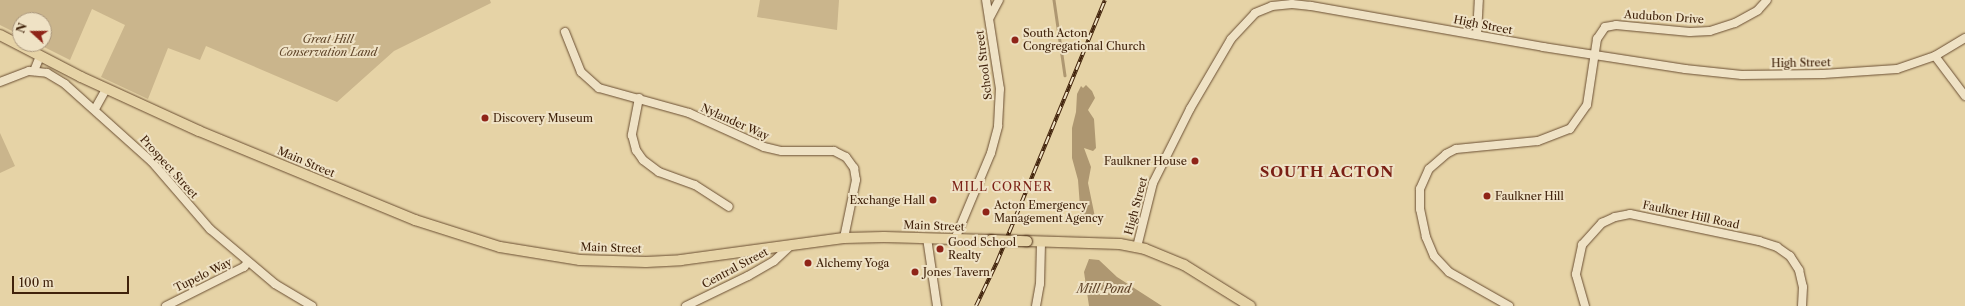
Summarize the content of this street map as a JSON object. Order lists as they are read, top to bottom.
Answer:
{
  "streets": {
    "main road": ["Main Street"],
    "street": [
      "Audubon Drive",
      "High Street",
      "School Street",
      "Nylander Way",
      "Prospect Street",
      "Faulkner Hill Road",
      "Central Street",
      "Tupelo Way"
    ]
  },
  "crossings": [
    ["Audubon Drive", "High Street"],
    ["High Street", "Main Street"],
    ["School Street", "Main Street"],
    ["Nylander Way", "Main Street"],
    ["Main Street", "Central Street"],
    ["Prospect Street", "Tupelo Way"]
  ],
  "districts": ["SOUTH ACTON", "MILL CORNER"],
  "water": ["Mill Pond"],
  "parks": ["Great Hill Conservation Land"],
  "places": [
    "South Acton Congregational Church",
    "Discovery Museum",
    "Faulkner House",
    "Faulkner Hill",
    "Exchange Hall",
    "Acton Emergency Management Agency",
    "Good School Realty",
    "Alchemy Yoga",
    "Jones Tavern"
  ],
  "scale_bar": "100 m",
  "north": "left"
}
